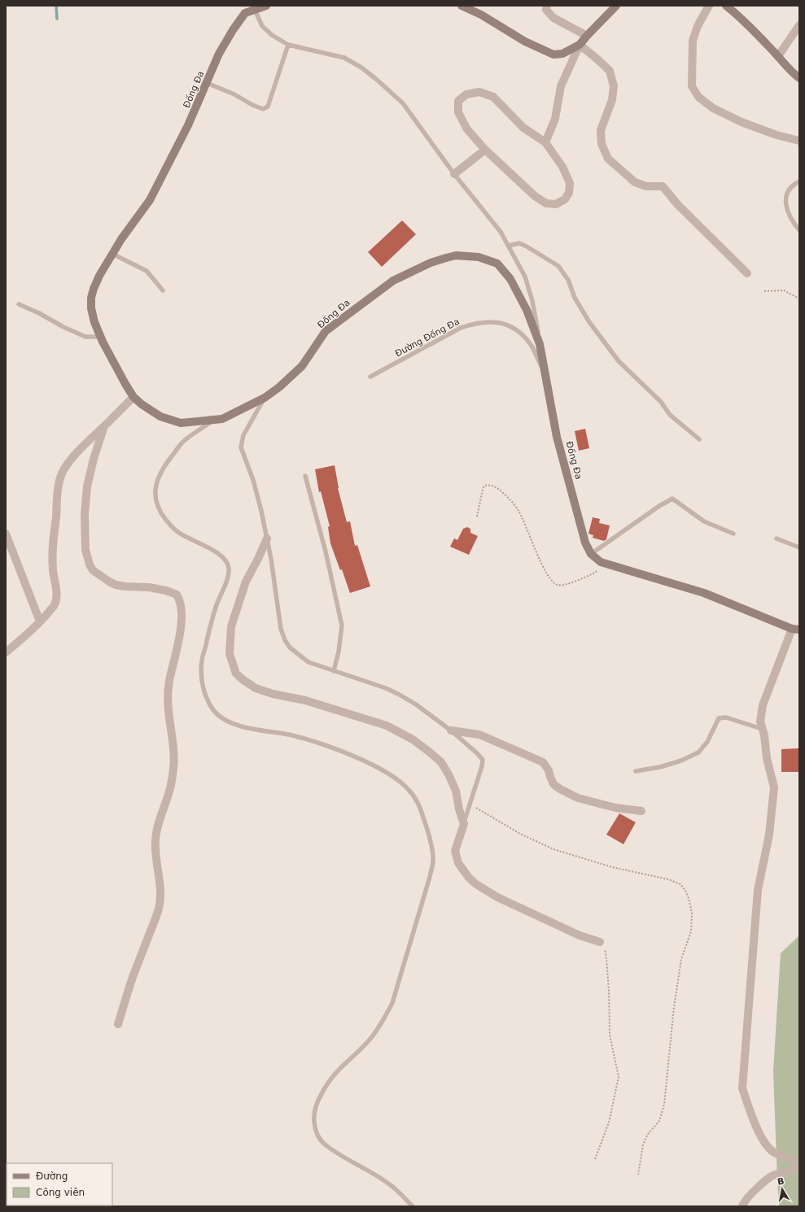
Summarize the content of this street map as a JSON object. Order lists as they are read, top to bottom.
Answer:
{
  "streets": {
    "street": ["Đống Đa"],
    "lane": ["Đường Đống Đa"]
  },
  "crossings": [
    ["Đống Đa", "Đường Đống Đa"]
  ],
  "legend": ["Đường", "Công viên"],
  "north": "top"
}
